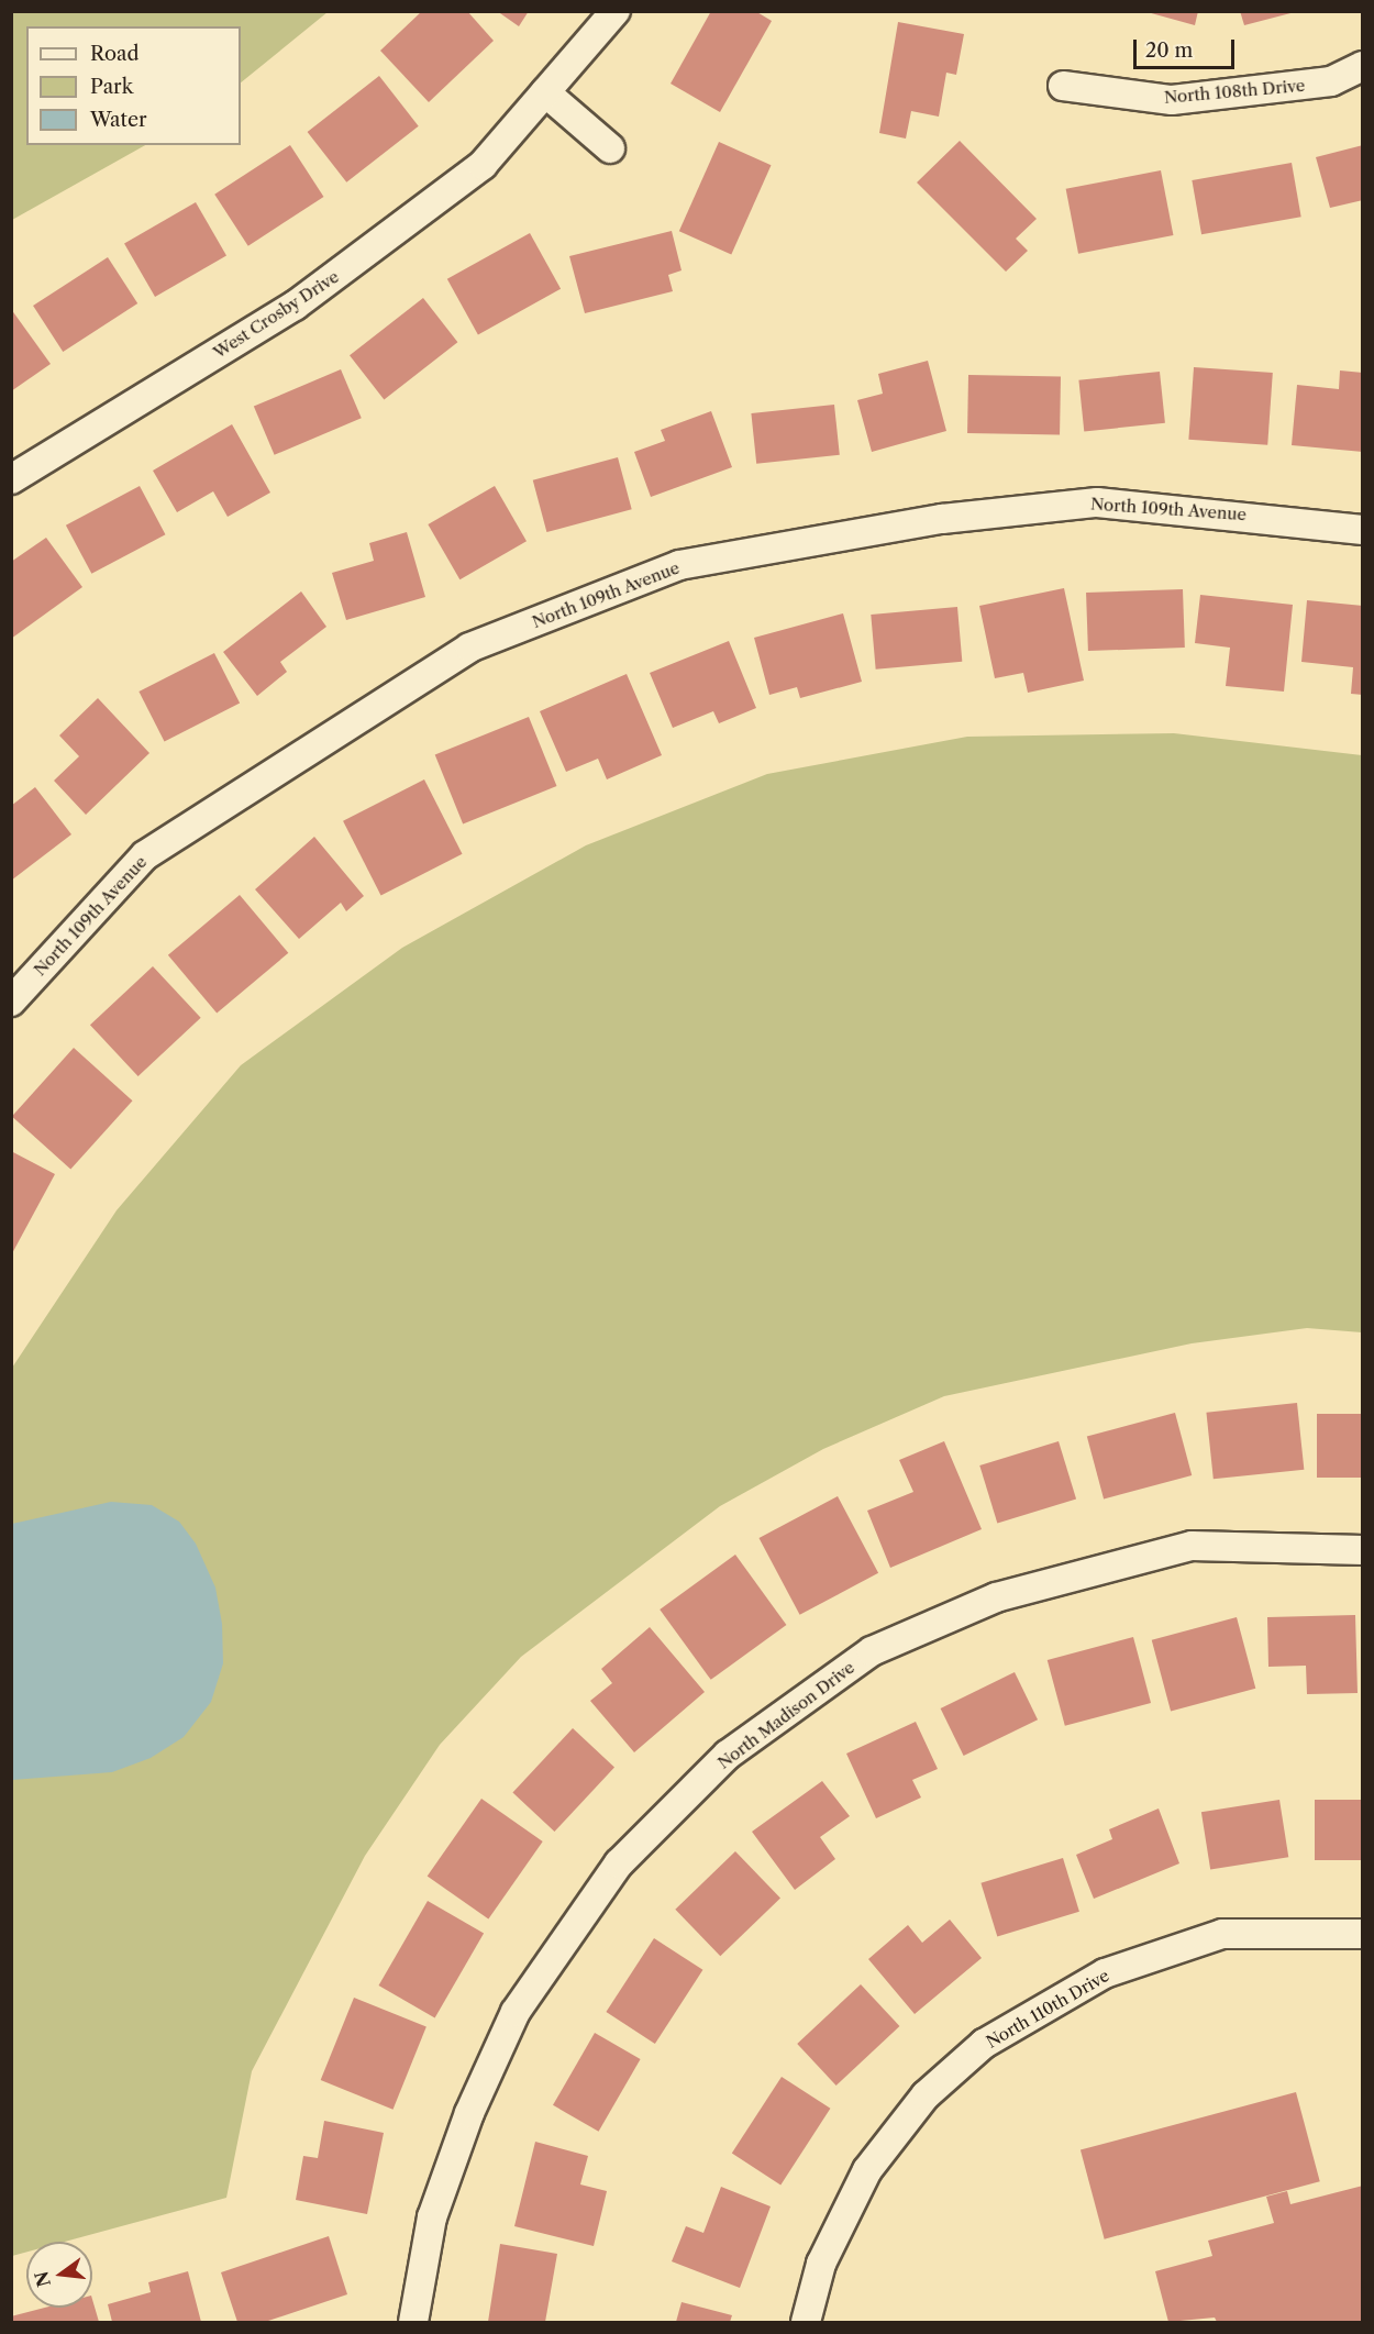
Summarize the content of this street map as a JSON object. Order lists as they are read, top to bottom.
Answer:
{
  "streets": {
    "street": [
      "North 108th Drive",
      "West Crosby Drive",
      "North 109th Avenue",
      "North Madison Drive",
      "North 110th Drive"
    ]
  },
  "legend": ["Road", "Park", "Water"],
  "scale_bar": "20 m",
  "north": "left"
}
